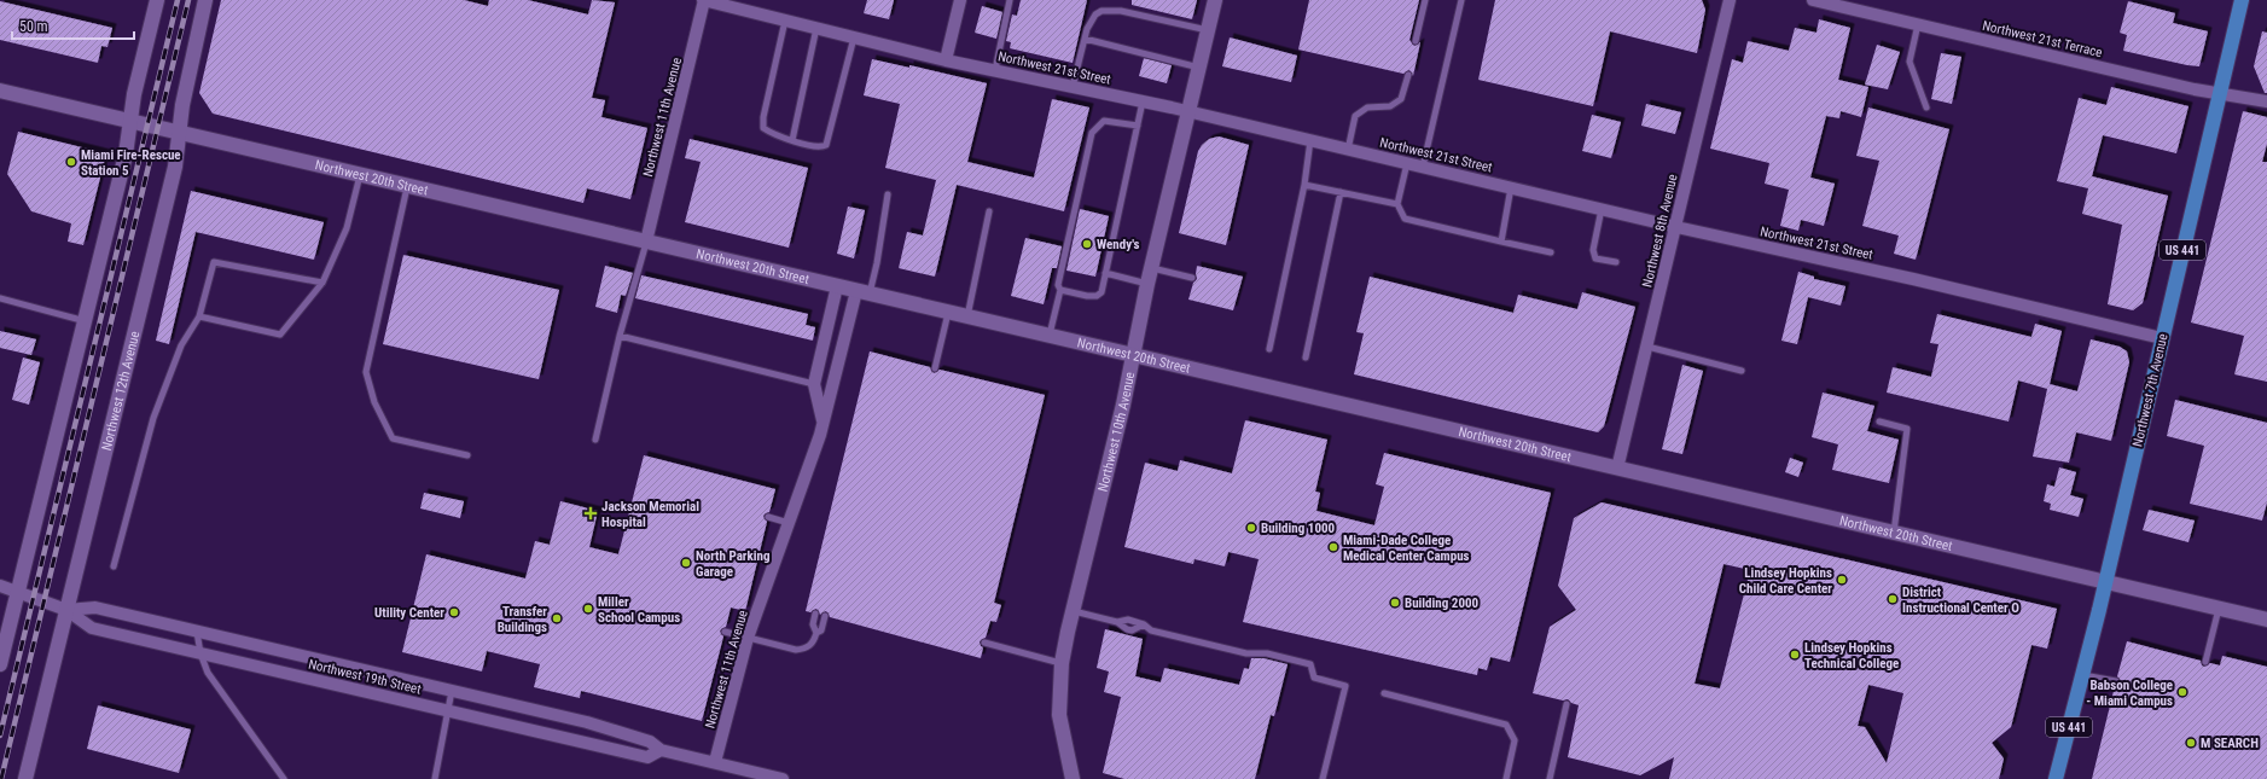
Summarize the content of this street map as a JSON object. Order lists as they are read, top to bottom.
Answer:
{
  "streets": {
    "main road": [
      "Northwest 20th Street",
      "US 441",
      "Northwest 12th Avenue",
      "Northwest 7th Avenue",
      "Northwest 10th Avenue"
    ],
    "street": [
      "Northwest 21st Terrace",
      "Northwest 21st Street",
      "Northwest 11th Avenue",
      "Northwest 8th Avenue",
      "Northwest 19th Street"
    ]
  },
  "crossings": [
    ["Northwest 21st Terrace", "Northwest 7th Avenue"],
    ["Northwest 21st Street", "Northwest 11th Avenue"],
    ["Northwest 21st Street", "Northwest 8th Avenue"],
    ["Northwest 21st Street", "Northwest 7th Avenue"],
    ["Northwest 21st Street", "Northwest 10th Avenue"],
    ["Northwest 11th Avenue", "Northwest 20th Street"],
    ["Northwest 11th Avenue", "Northwest 19th Street"],
    ["Northwest 20th Street", "Northwest 8th Avenue"],
    ["Northwest 20th Street", "Northwest 12th Avenue"],
    ["Northwest 20th Street", "Northwest 7th Avenue"],
    ["Northwest 20th Street", "Northwest 10th Avenue"],
    ["Northwest 12th Avenue", "Northwest 19th Street"]
  ],
  "places": {
    "other": [
      "Miami Fire-Rescue Station 5",
      "Wendy's",
      "Building 1000",
      "Miami-Dade College Medical Center Campus",
      "North Parking Garage",
      "Lindsey Hopkins Child Care Center",
      "District Instructional Center O",
      "Building 2000",
      "Miller School Campus",
      "Utility Center",
      "Transfer Buildings",
      "Lindsey Hopkins Technical College",
      "Babson College - Miami Campus",
      "M SEARCH"
    ],
    "health": ["Jackson Memorial Hospital"]
  },
  "scale_bar": "50 m"
}
